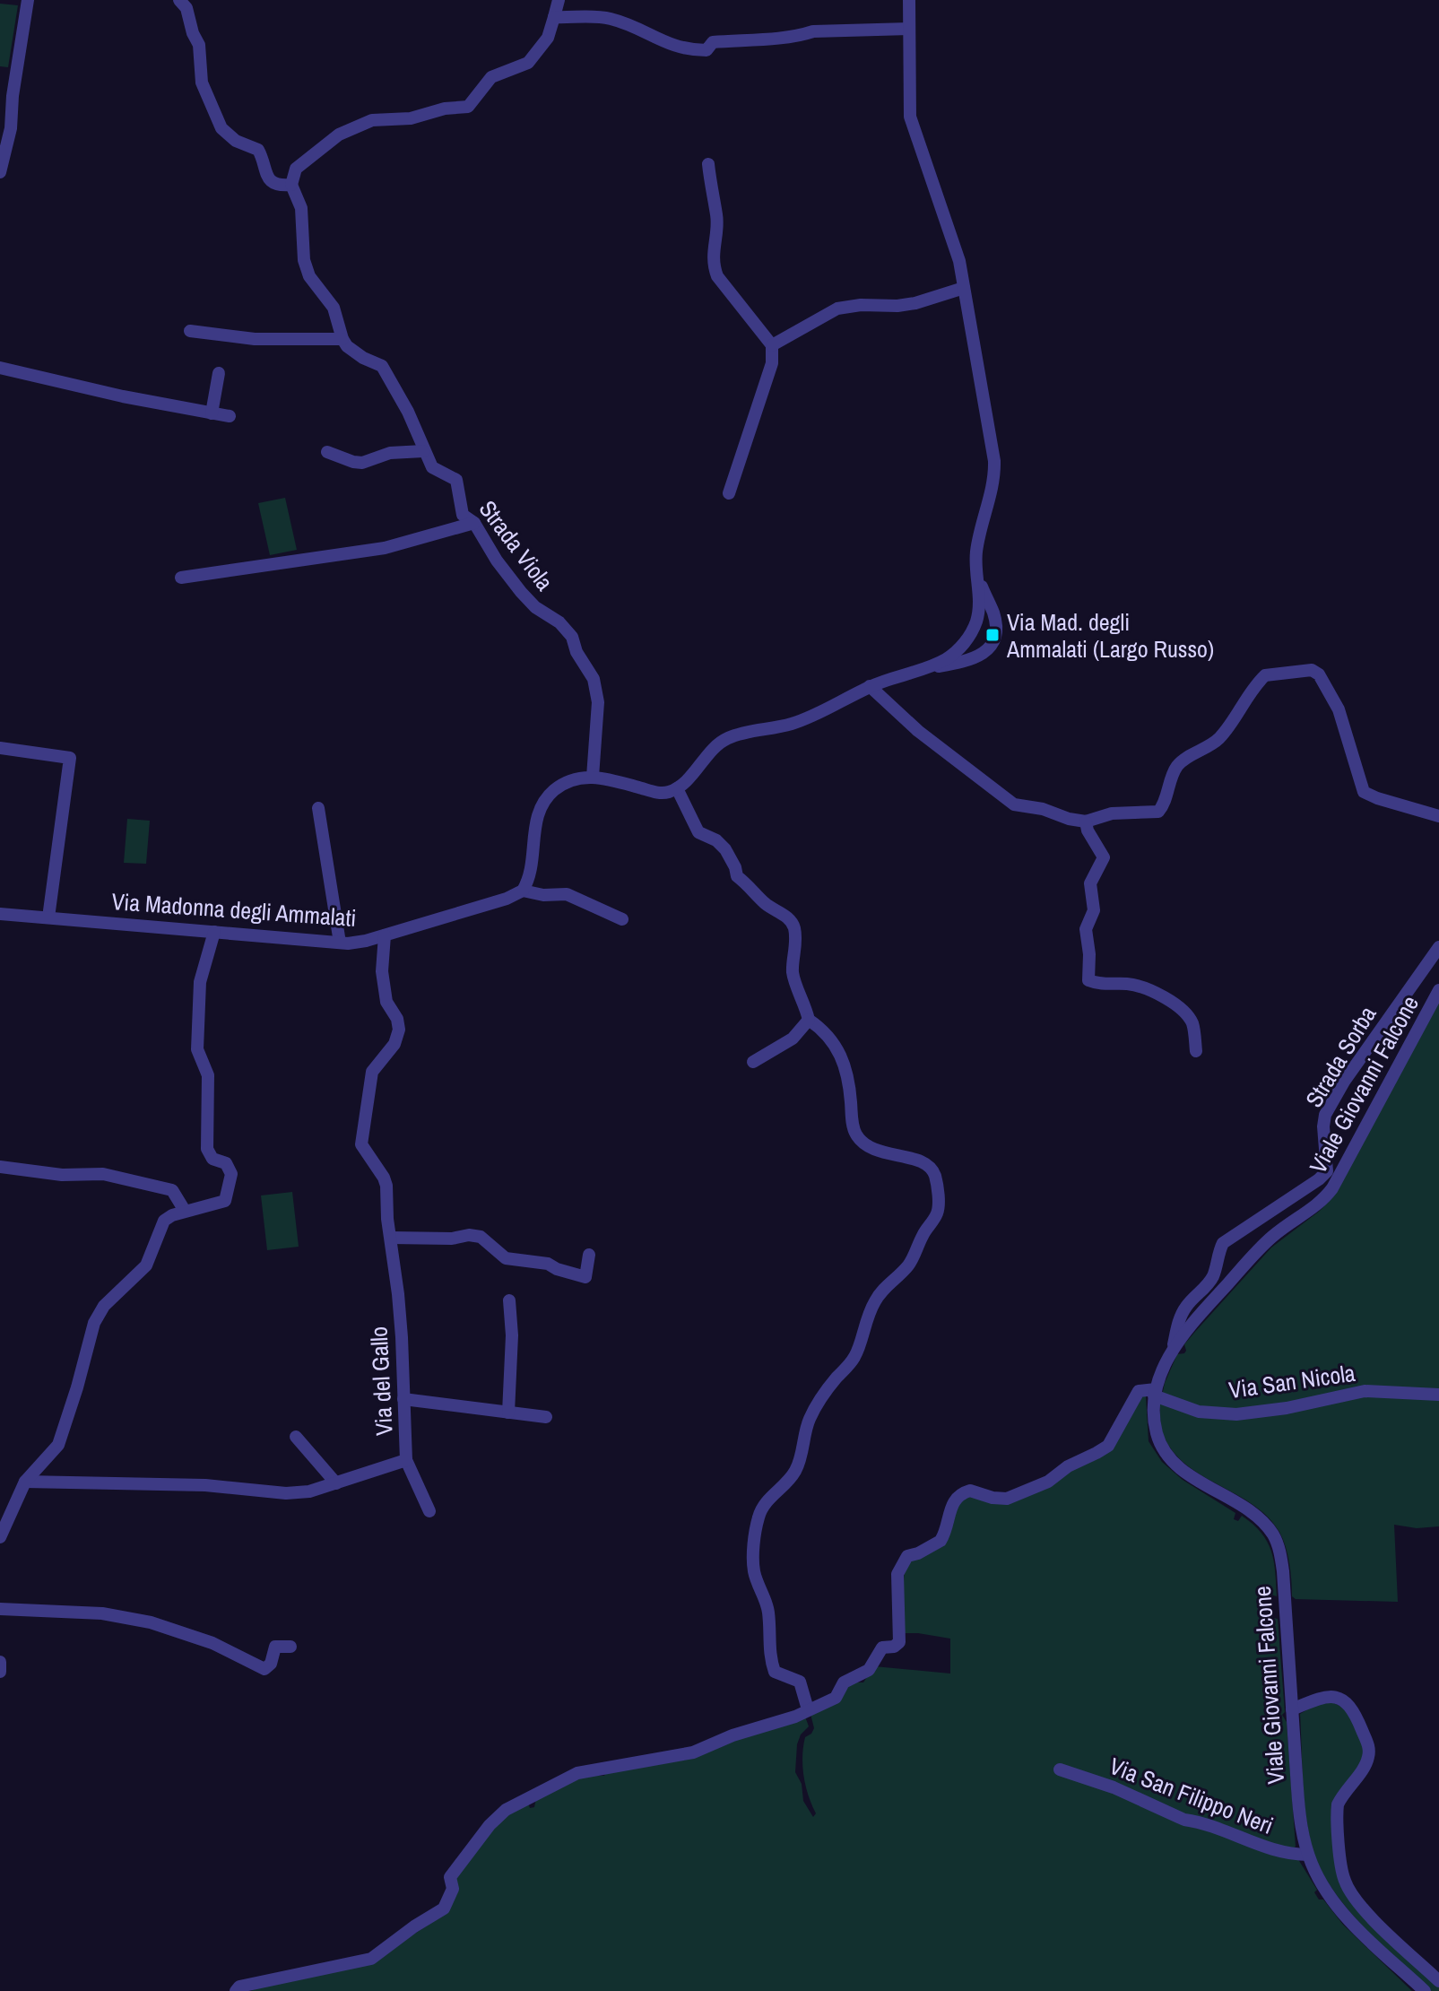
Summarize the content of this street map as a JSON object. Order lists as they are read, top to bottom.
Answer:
{
  "streets": {
    "street": [
      "Strada Viola",
      "Via Madonna degli Ammalati",
      "Strada Sorba",
      "Viale Giovanni Falcone",
      "Via del Gallo",
      "Via San Nicola",
      "Via San Filippo Neri"
    ]
  },
  "crossings": [
    ["Via Madonna degli Ammalati", "Via del Gallo"],
    ["Strada Sorba", "Viale Giovanni Falcone"],
    ["Viale Giovanni Falcone", "Via San Nicola"],
    ["Viale Giovanni Falcone", "Via San Filippo Neri"]
  ],
  "places": {
    "transit": ["Via Mad. degli Ammalati (Largo Russo)"]
  }
}
